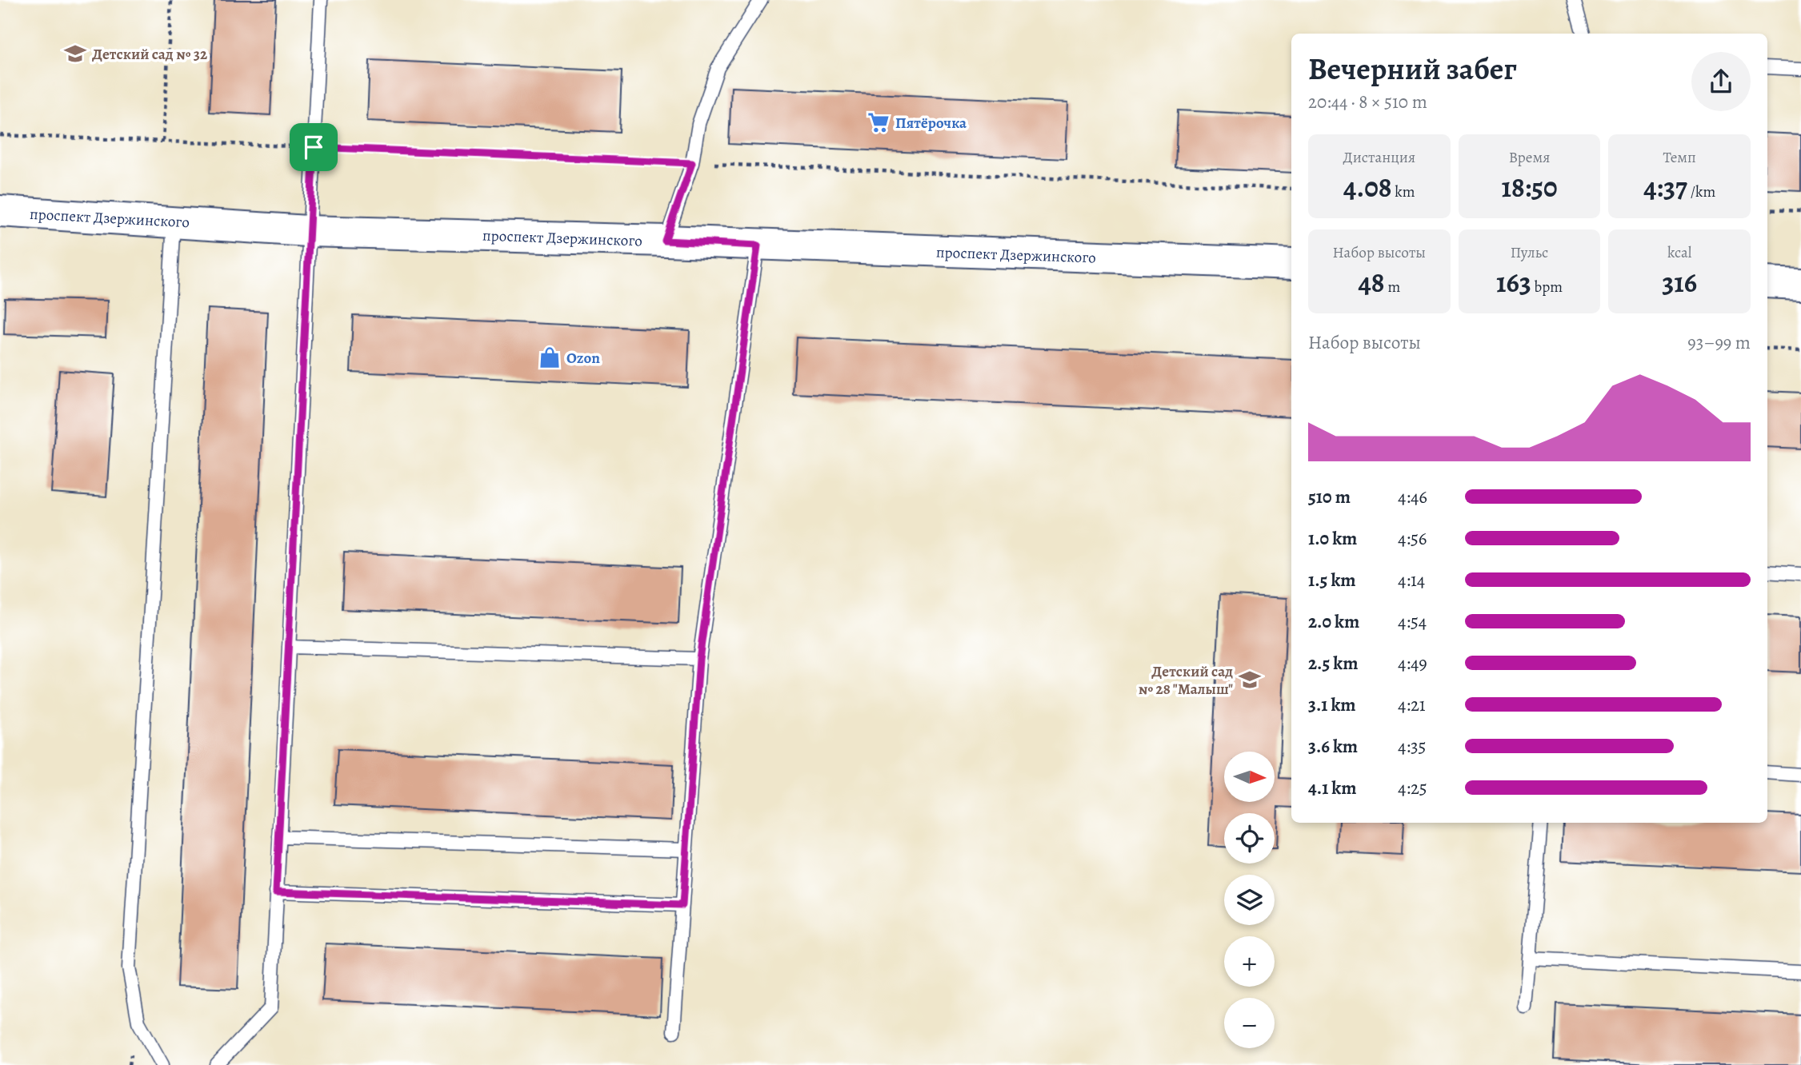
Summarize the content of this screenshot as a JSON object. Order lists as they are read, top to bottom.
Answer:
{
  "streets": {
    "street": ["проспект Дзержинского"]
  },
  "places": {
    "school or university": ["Детский сад № 32", "Детский сад № 28 \"Малыш\""],
    "supermarket": ["Пятёрочка"],
    "shop": ["Ozon"]
  },
  "north": "right",
  "page": {
    "heading": ["Вечерний забег", "20:44 · 8 × 510 m"],
    "stats": [
      ["Дистанция", "4.08 km"],
      ["Время", "18:50"],
      ["Темп", "4:37 /km"],
      ["Набор высоты", "48 m"],
      ["Пульс", "163 bpm"],
      ["kcal", "316"]
    ],
    "chart": ["Набор высоты", "93–99 m"],
    "list": [
      {
        "name": "510 m",
        "note": "4:46"
      },
      {
        "name": "1.0 km",
        "note": "4:56"
      },
      {
        "name": "1.5 km",
        "note": "4:14"
      },
      {
        "name": "2.0 km",
        "note": "4:54"
      },
      {
        "name": "2.5 km",
        "note": "4:49"
      },
      {
        "name": "3.1 km",
        "note": "4:21"
      },
      {
        "name": "3.6 km",
        "note": "4:35"
      },
      {
        "name": "4.1 km",
        "note": "4:25"
      }
    ],
    "map_buttons": ["+", "−"]
  }
}
